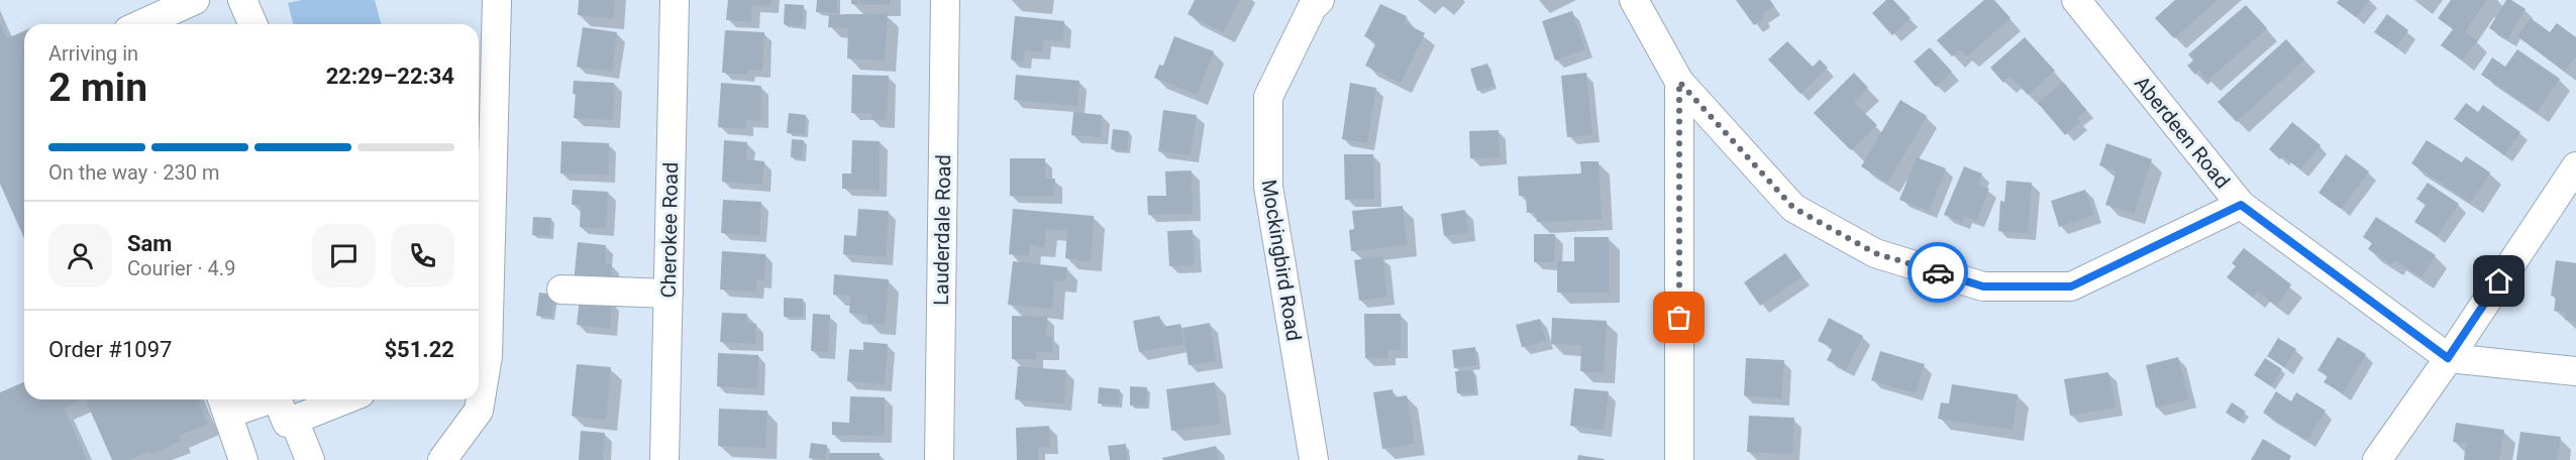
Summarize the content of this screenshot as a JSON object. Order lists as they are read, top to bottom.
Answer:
{
  "streets": {
    "street": [
      "Aberdeen Road",
      "Cherokee Road",
      "Lauderdale Road",
      "Mockingbird Road"
    ]
  },
  "page": {
    "heading": ["2 min", "Arriving in", "22:29–22:34"],
    "panel": [
      "Sam",
      "Courier · 4.9",
      "Order #1097",
      "$51.22"
    ],
    "bar": "On the way · 230 m"
  }
}
